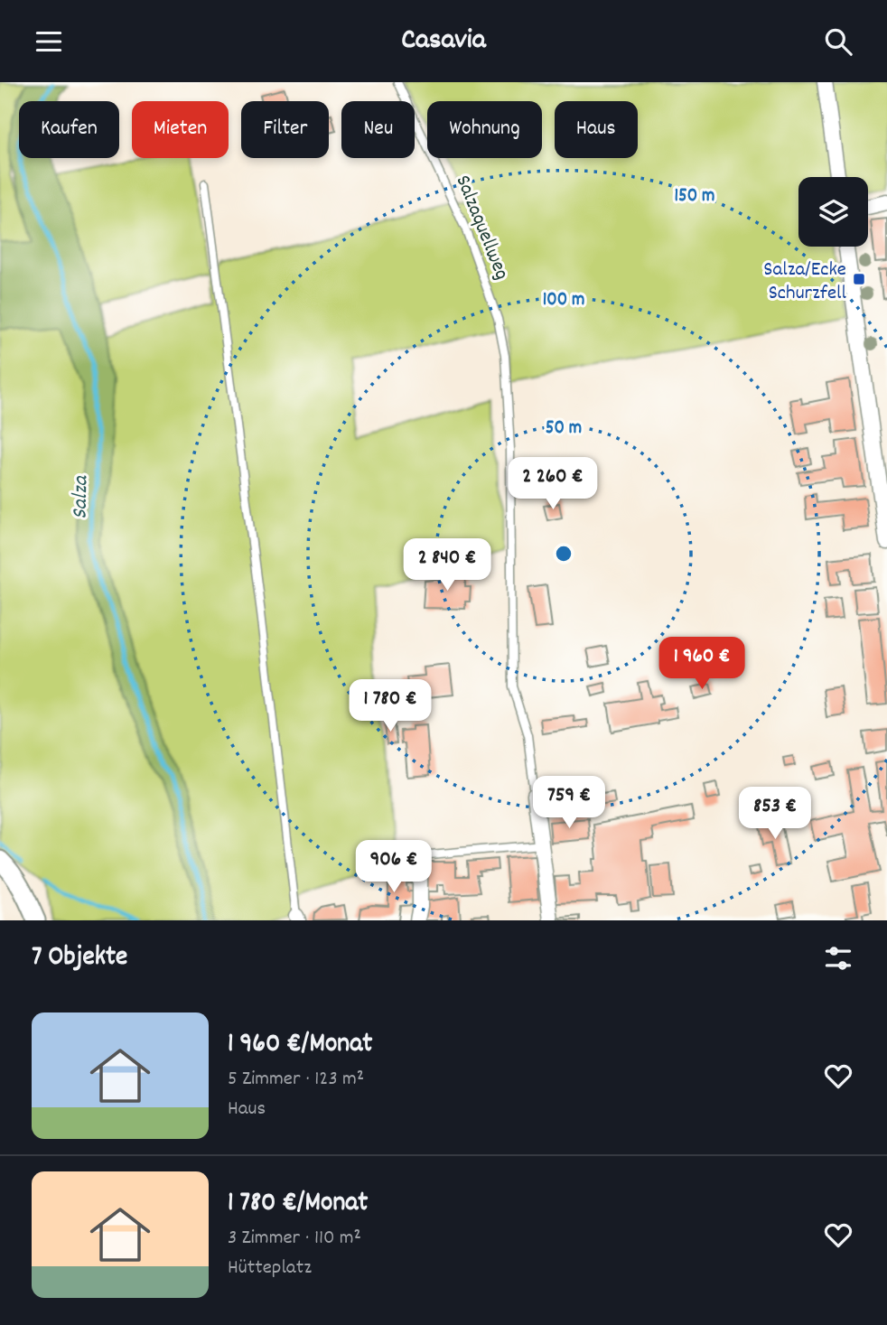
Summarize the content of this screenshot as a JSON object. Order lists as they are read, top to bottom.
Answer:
{
  "streets": {
    "street": ["Salzaquellweg"]
  },
  "water": ["Salza"],
  "places": {
    "transit": ["Salza/Ecke Schurzfell"]
  },
  "page": {
    "header": "Casavia",
    "chip": [
      "Kaufen",
      "Mieten",
      "Filter",
      "Neu",
      "Wohnung",
      "Haus"
    ],
    "price": [
      "2 260 €",
      "2 840 €",
      "1 960 €",
      "1 780 €",
      "759 €",
      "853 €",
      "906 €"
    ],
    "heading": "7 Objekte",
    "list": [
      {
        "name": "1 960 €/Monat",
        "note": "5 Zimmer · 123 m² · Haus"
      },
      {
        "name": "1 780 €/Monat",
        "note": "3 Zimmer · 110 m² · Hütteplatz"
      }
    ]
  },
  "rings": ["150 m", "100 m", "50 m"]
}
